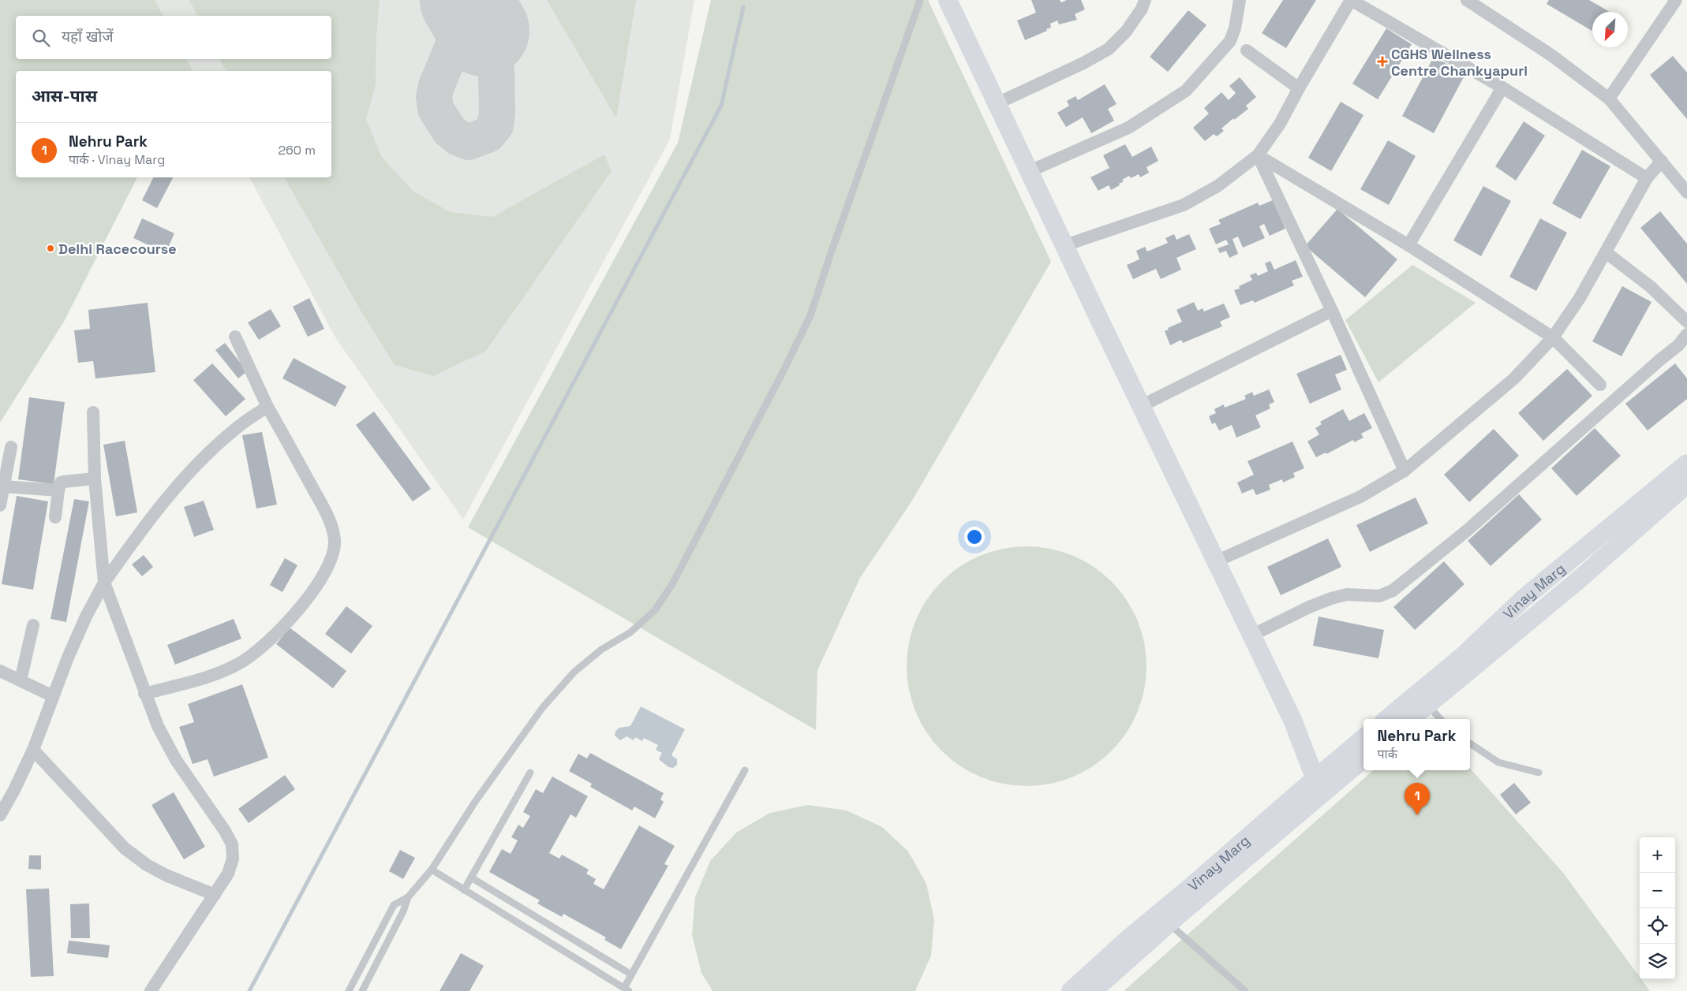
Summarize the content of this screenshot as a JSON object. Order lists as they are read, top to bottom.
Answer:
{
  "streets": {
    "main road": ["Vinay Marg"]
  },
  "places": {
    "health": ["CGHS Wellness Centre Chankyapuri"],
    "other": ["Delhi Racecourse"]
  },
  "north": "bottom left",
  "page": {
    "search": "यहाँ खोजें",
    "heading": "आस-पास",
    "list": [
      {
        "mark": "1",
        "name": "Nehru Park",
        "note": "पार्क · Vinay Marg",
        "value": "260 m"
      }
    ],
    "popup": ["Nehru Park", "पार्क"],
    "pins": "1",
    "map_buttons": ["+", "−"]
  }
}
